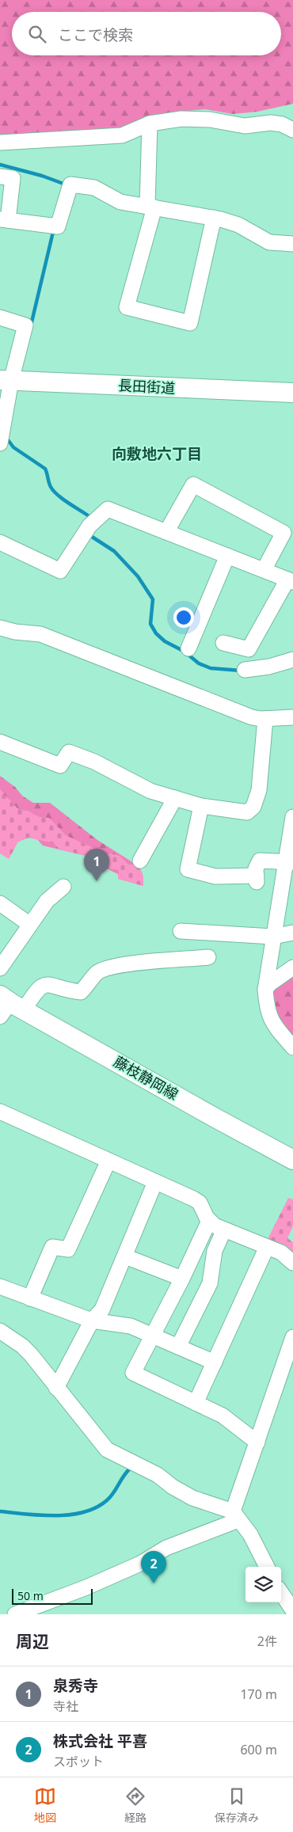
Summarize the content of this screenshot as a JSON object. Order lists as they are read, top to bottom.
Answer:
{
  "streets": {
    "main road": ["長田街道", "藤枝静岡線"]
  },
  "districts": ["向敷地六丁目"],
  "scale_bar": "50 m",
  "page": {
    "search": "ここで検索",
    "pins": ["1", "2"],
    "scale": "50 m",
    "heading": ["周辺", "2件"],
    "list": [
      {
        "mark": "1",
        "name": "泉秀寺",
        "note": "寺社",
        "value": "170 m"
      },
      {
        "mark": "2",
        "name": "株式会社 平喜",
        "note": "スポット",
        "value": "600 m"
      }
    ],
    "nav": ["地図", "経路", "保存済み"]
  }
}
